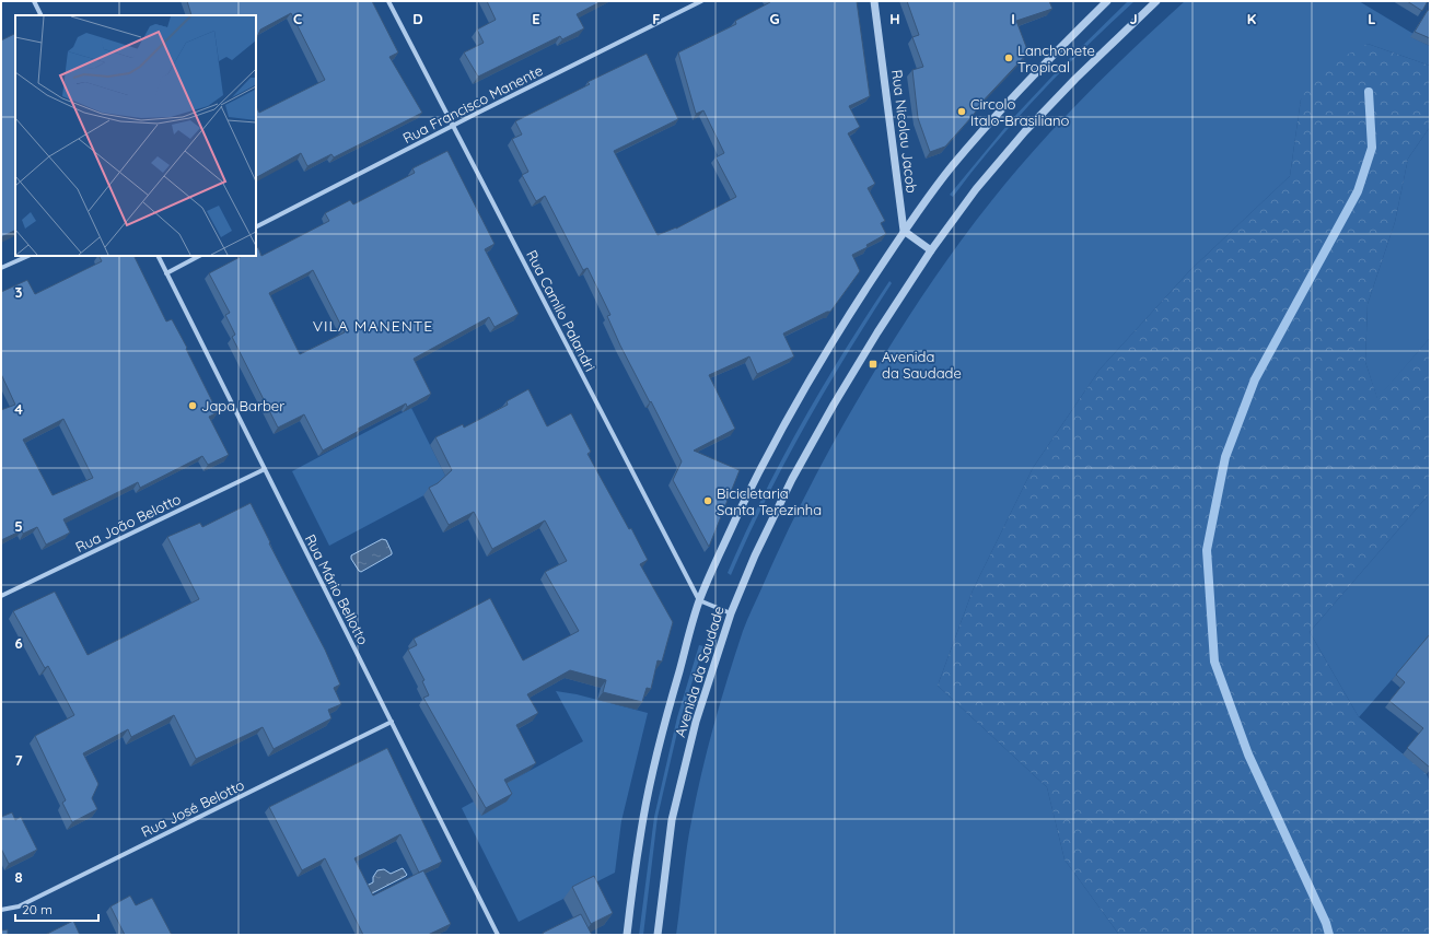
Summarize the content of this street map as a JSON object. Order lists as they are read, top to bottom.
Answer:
{
  "streets": {
    "street": [
      "Rua Francisco Manente",
      "Rua Nicolau Jacob",
      "Rua Camilo Palandri",
      "Rua João Belotto",
      "Rua Mário Bellotto",
      "Avenida da Saudade",
      "Rua José Belotto"
    ]
  },
  "crossings": [
    ["Rua Francisco Manente", "Rua Camilo Palandri"],
    ["Rua Nicolau Jacob", "Avenida da Saudade"],
    ["Rua Camilo Palandri", "Avenida da Saudade"],
    ["Rua João Belotto", "Rua Mário Bellotto"],
    ["Rua Mário Bellotto", "Rua José Belotto"]
  ],
  "districts": ["VILA MANENTE"],
  "places": {
    "other": [
      "Lanchonete Tropical",
      "Circolo Italo-Brasiliano",
      "Japa Barber",
      "Bicicletaria Santa Terezinha"
    ],
    "transit": ["Avenida da Saudade"]
  },
  "scale_bar": "20 m",
  "grid": {
    "columns": [
      "C",
      "D",
      "E",
      "F",
      "G",
      "H",
      "I",
      "J",
      "K",
      "L"
    ],
    "rows": [
      "3",
      "4",
      "5",
      "6",
      "7",
      "8"
    ]
  }
}
